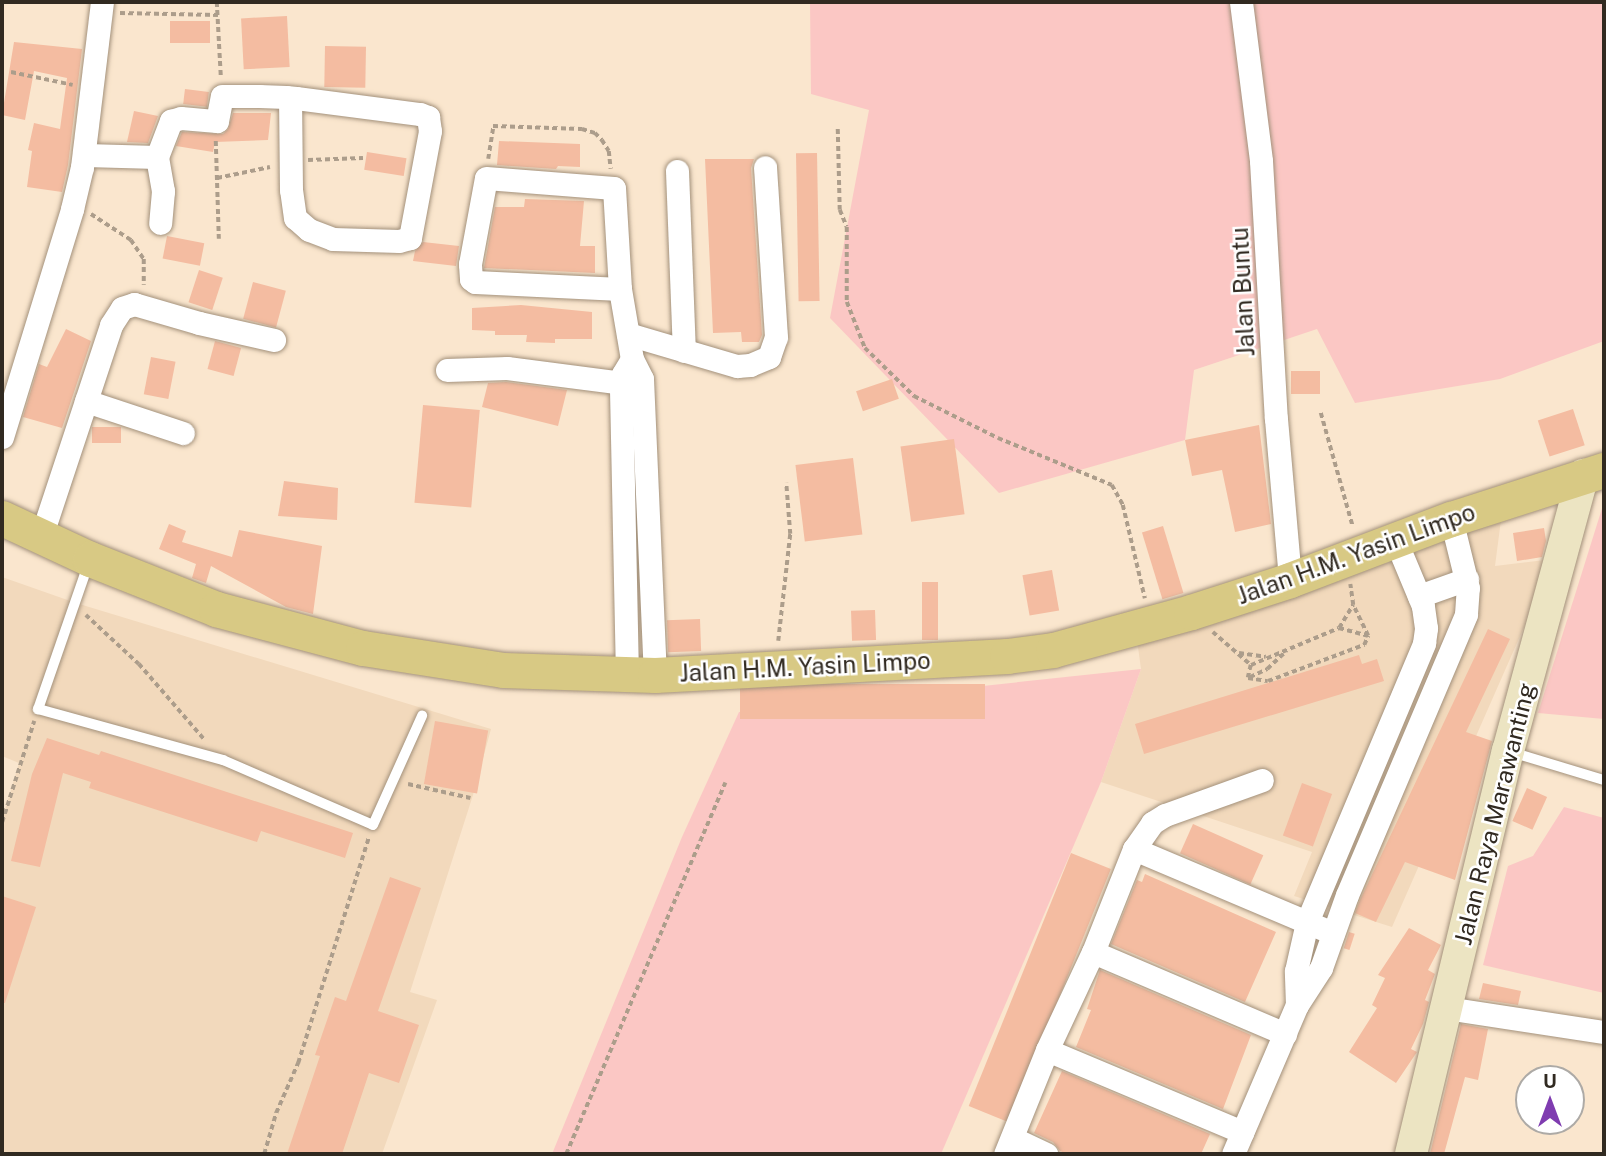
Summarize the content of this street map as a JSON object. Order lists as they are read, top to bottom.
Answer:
{
  "streets": {
    "main road": ["Jalan H.M. Yasin Limpo"],
    "street": ["Jalan Buntu", "Jalan Raya Marawanting"]
  },
  "crossings": [
    ["Jalan Buntu", "Jalan H.M. Yasin Limpo"],
    ["Jalan H.M. Yasin Limpo", "Jalan Raya Marawanting"]
  ],
  "north": "top"
}
